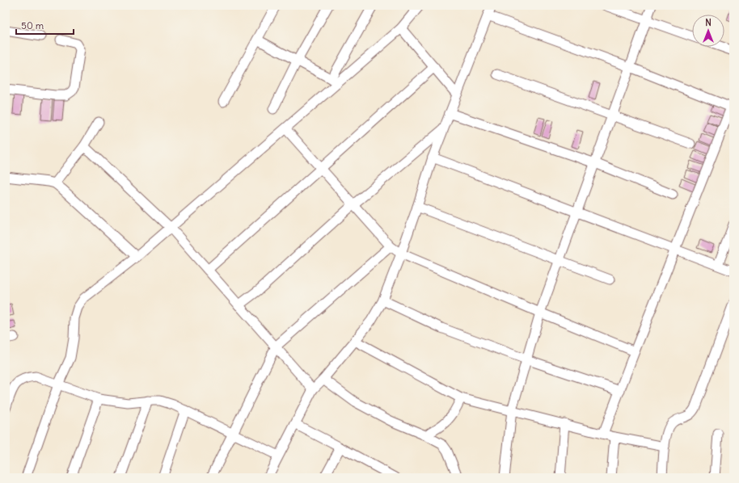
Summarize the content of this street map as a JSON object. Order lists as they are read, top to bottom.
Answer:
{
  "scale_bar": "50 m",
  "north": "top"
}
